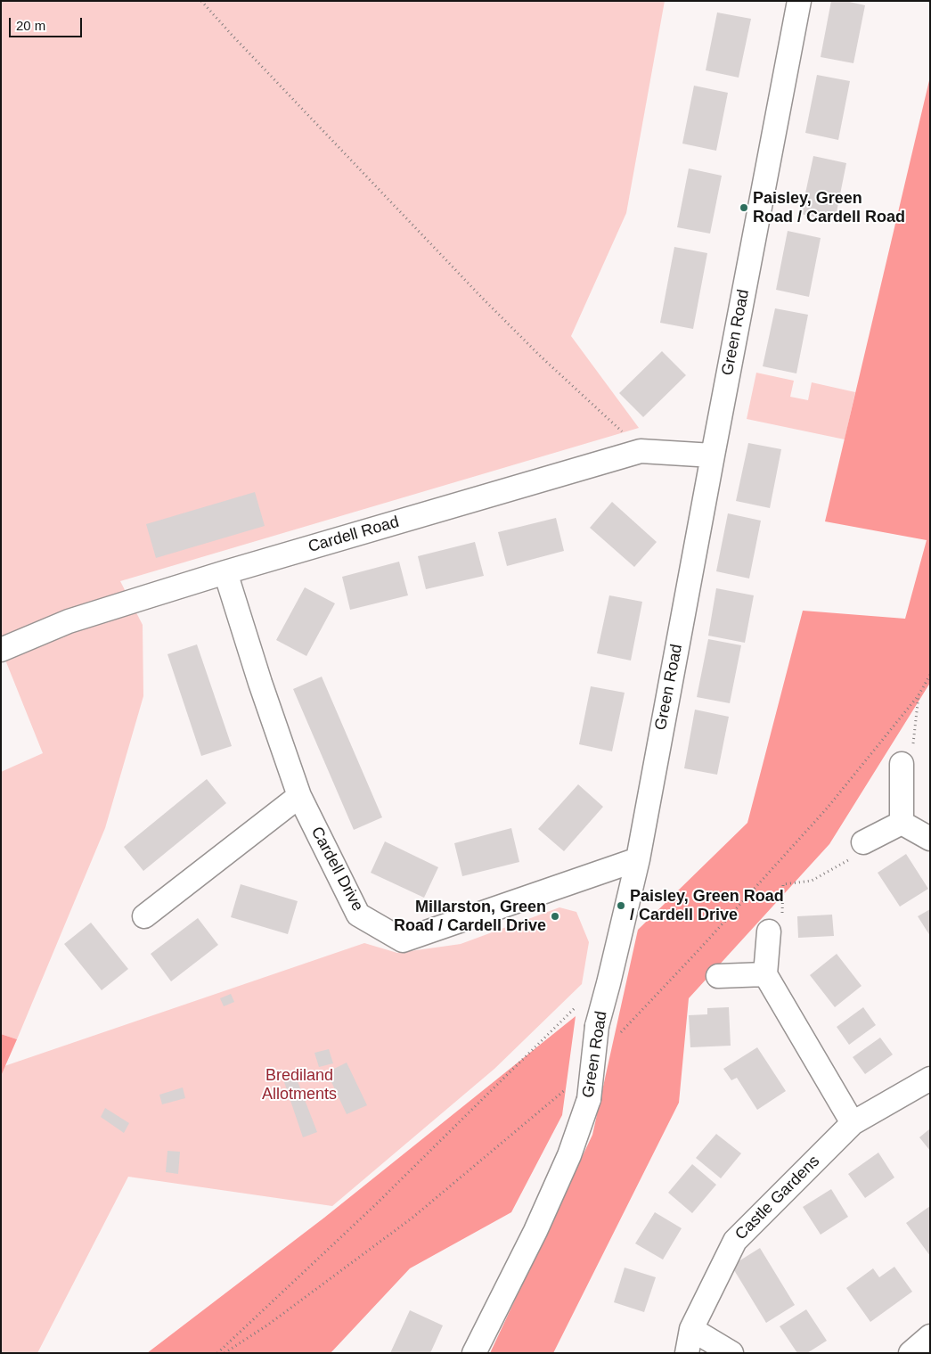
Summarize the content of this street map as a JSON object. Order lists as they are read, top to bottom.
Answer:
{
  "streets": {
    "street": [
      "Green Road",
      "Cardell Road",
      "Cardell Drive",
      "Castle Gardens"
    ]
  },
  "crossings": [
    ["Green Road", "Cardell Road"],
    ["Green Road", "Cardell Drive"],
    ["Cardell Road", "Cardell Drive"]
  ],
  "parks": ["Brediland Allotments"],
  "places": ["Paisley, Green Road / Cardell Road", "Paisley, Green Road / Cardell Drive", "Millarston, Green Road / Cardell Drive"],
  "scale_bar": "20 m"
}
